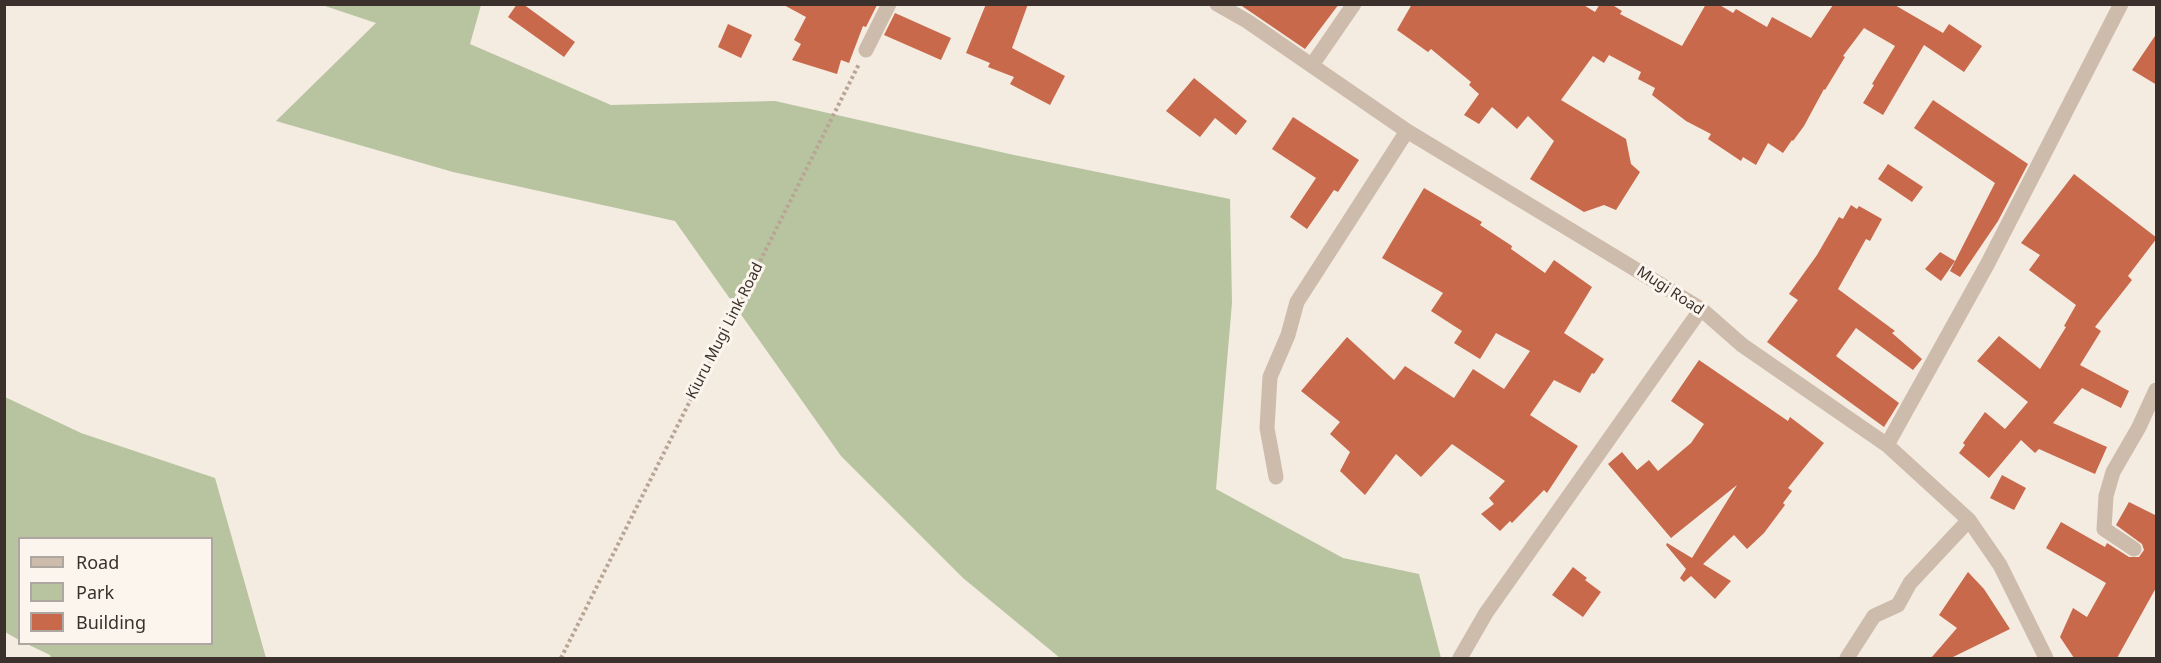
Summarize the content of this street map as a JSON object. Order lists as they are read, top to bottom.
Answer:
{
  "streets": {
    "street": ["Mugi Road"],
    "path": ["Kiuru Mugi Link Road"]
  },
  "legend": ["Road", "Park", "Building"]
}
